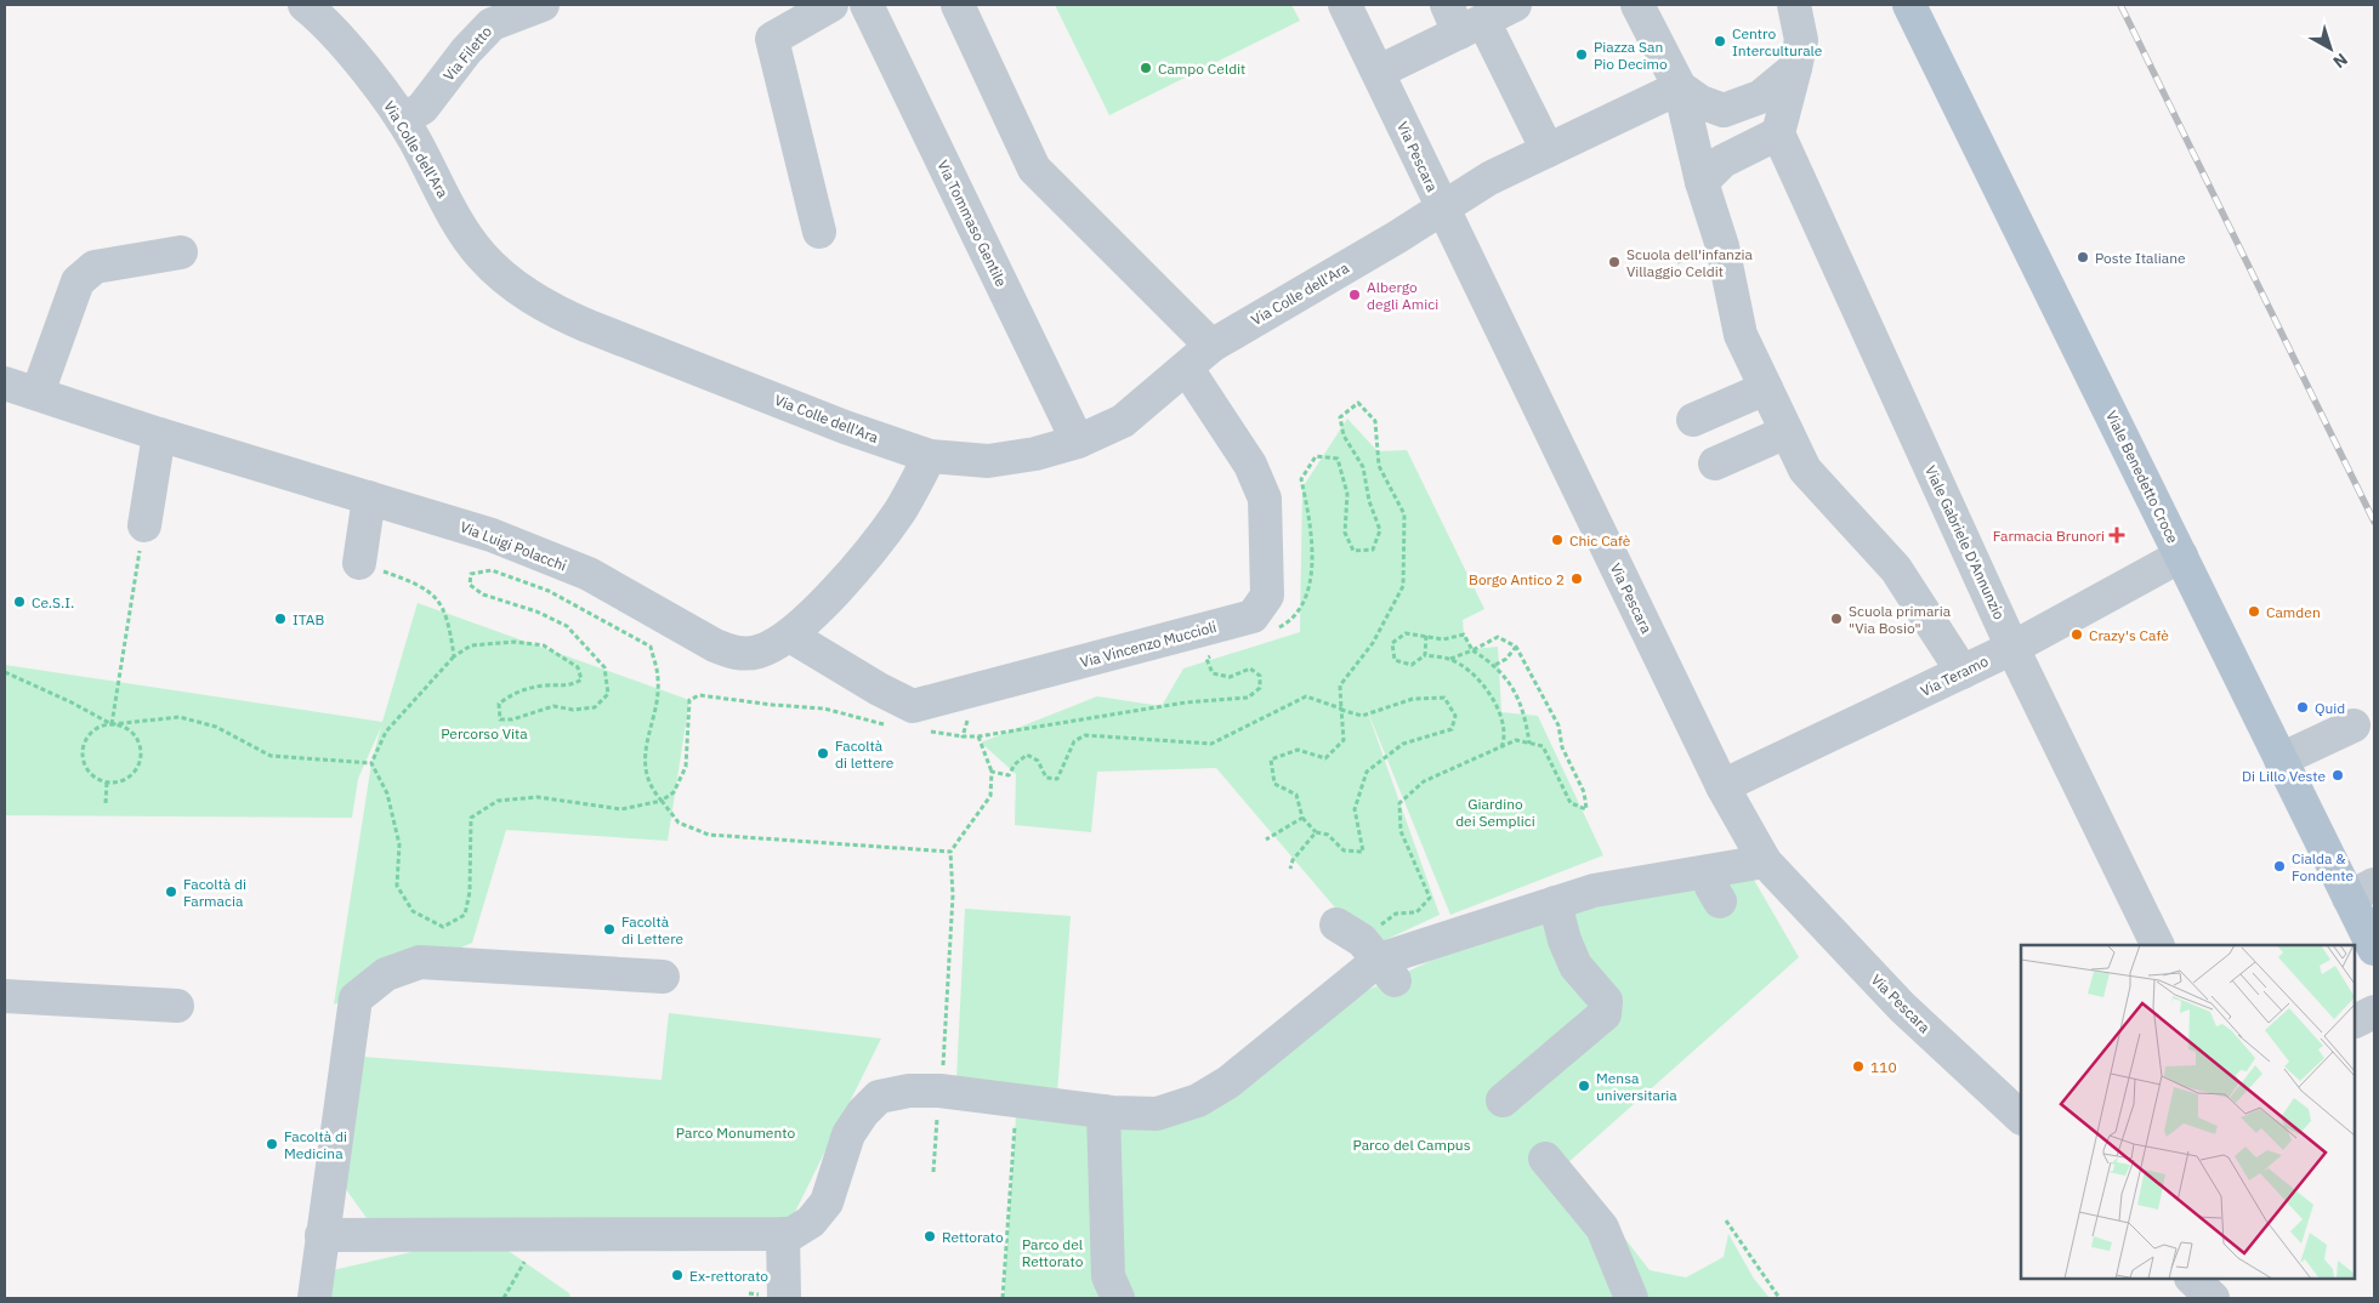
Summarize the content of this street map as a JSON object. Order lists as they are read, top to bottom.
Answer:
{
  "streets": {
    "main road": ["Viale Benedetto Croce"],
    "street": [
      "Via Filetto",
      "Via Colle dell'Ara",
      "Via Pescara",
      "Via Tommaso Gentile",
      "Viale Gabriele D'Annunzio",
      "Via Luigi Polacchi",
      "Via Vincenzo Muccioli",
      "Via Teramo"
    ]
  },
  "crossings": [
    ["Via Filetto", "Via Colle dell'Ara"],
    ["Via Colle dell'Ara", "Via Pescara"],
    ["Via Colle dell'Ara", "Via Tommaso Gentile"],
    ["Via Colle dell'Ara", "Via Luigi Polacchi"],
    ["Via Colle dell'Ara", "Via Vincenzo Muccioli"],
    ["Via Pescara", "Via Teramo"],
    ["Viale Benedetto Croce", "Via Teramo"],
    ["Viale Gabriele D'Annunzio", "Via Teramo"],
    ["Via Luigi Polacchi", "Via Vincenzo Muccioli"]
  ],
  "parks": [
    "Percorso Vita",
    "Giardino dei Semplici",
    "Parco Monumento",
    "Parco del Campus",
    "Parco del Rettorato"
  ],
  "places": {
    "other": [
      "Centro Interculturale",
      "Piazza San Pio Decimo",
      "Campo Celdit",
      "Poste Italiane",
      "Scuola dell'infanzia Villaggio Celdit",
      "Albergo degli Amici",
      "Chic Cafè",
      "Borgo Antico 2",
      "Ce.S.I.",
      "Camden",
      "ITAB",
      "Scuola primaria \"Via Bosio\"",
      "Crazy's Cafè",
      "Quid",
      "Facoltà di lettere",
      "Di Lillo Veste",
      "Cialda & Fondente",
      "Facoltà di Farmacia",
      "Facoltà di Lettere",
      "110",
      "Mensa universitaria",
      "Facoltà di Medicina",
      "Rettorato",
      "Ex-rettorato"
    ],
    "health": ["Farmacia Brunori"]
  },
  "north": "bottom right"
}
